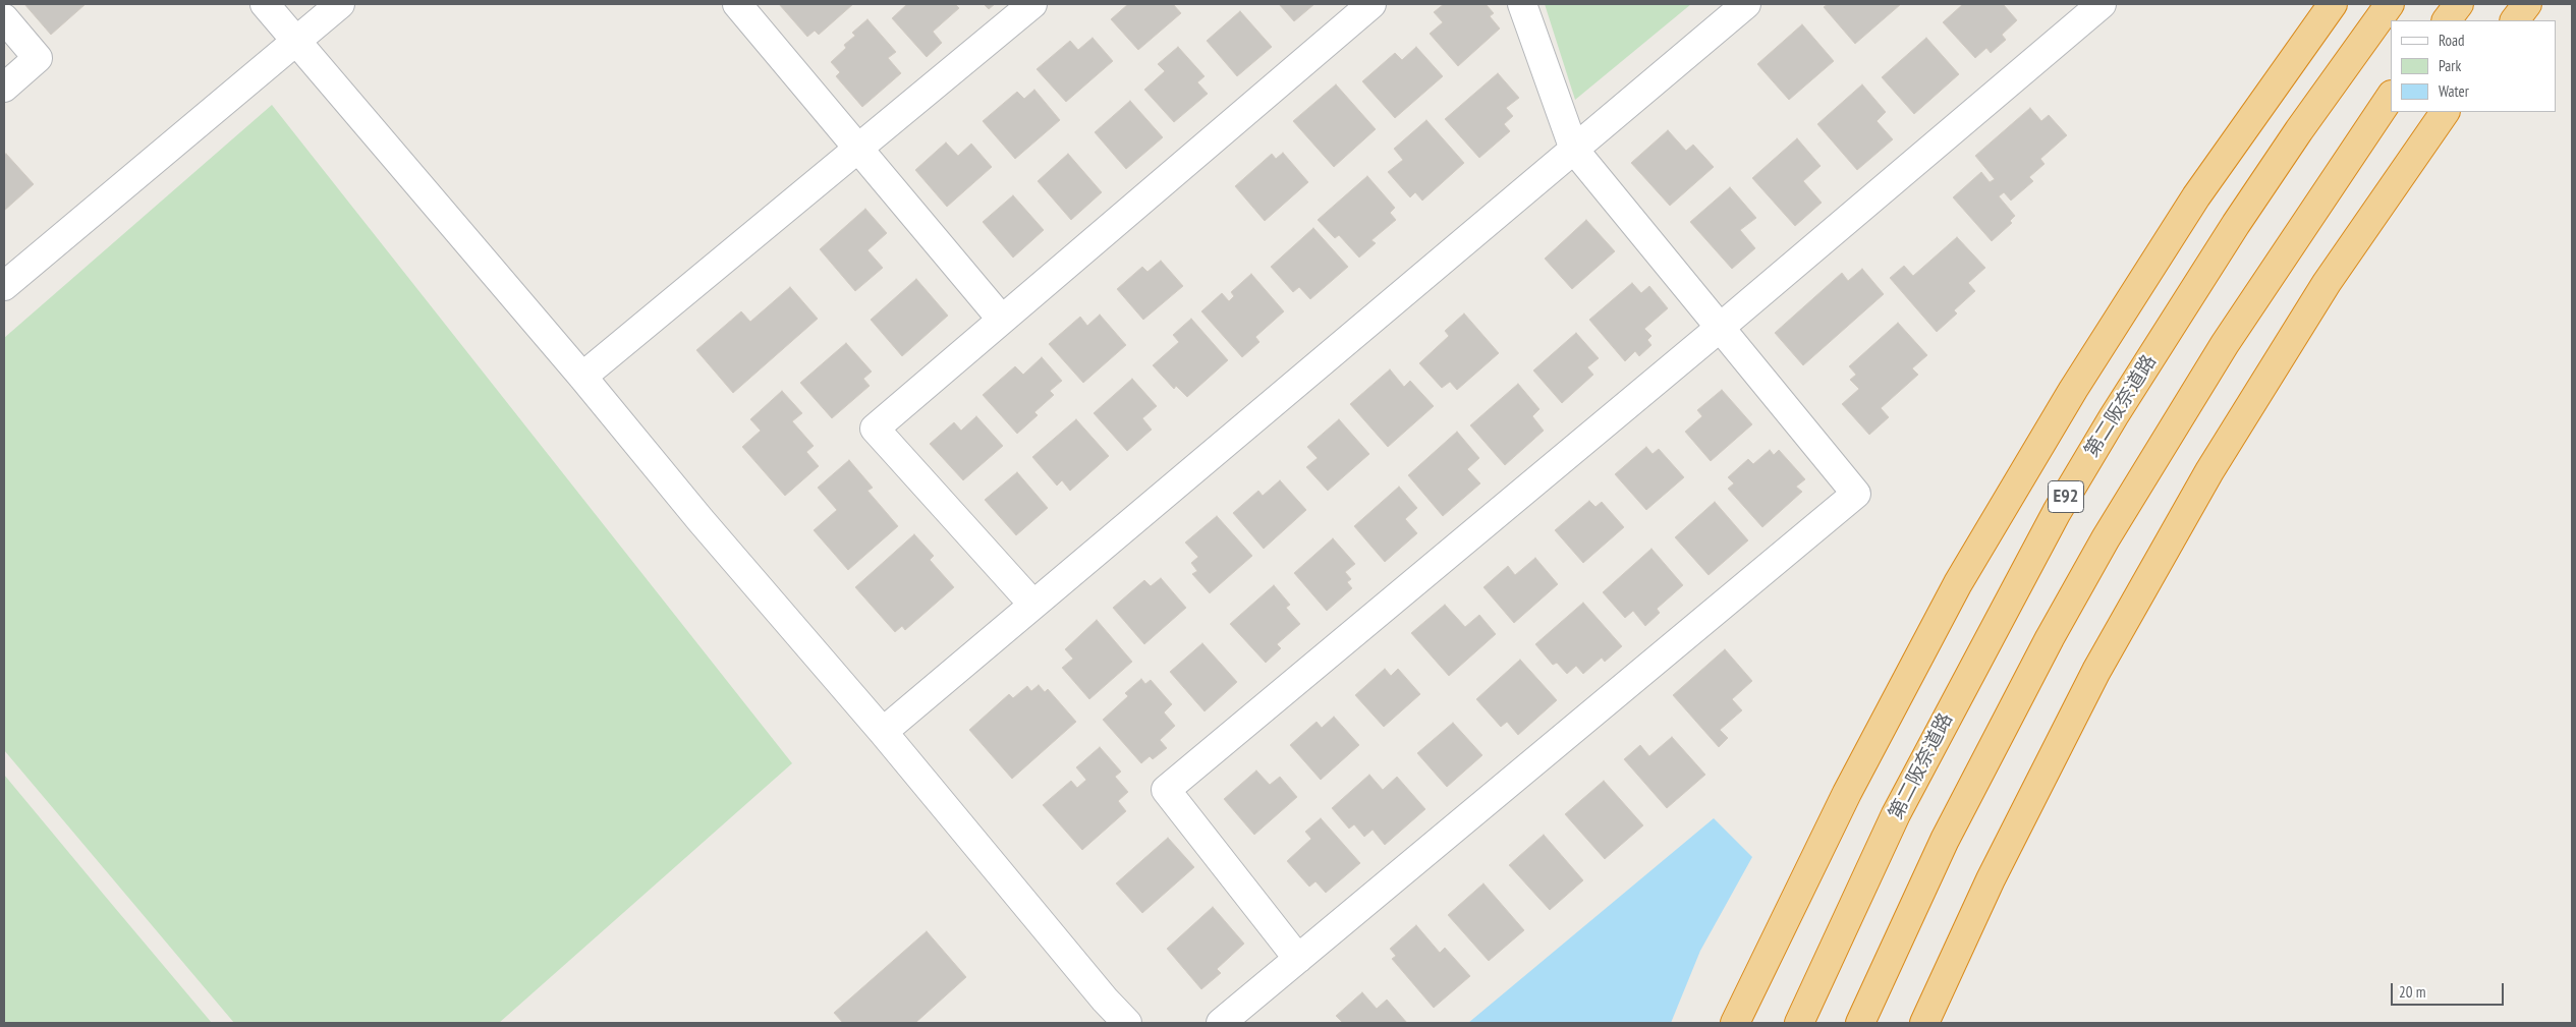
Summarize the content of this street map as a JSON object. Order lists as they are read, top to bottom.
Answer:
{
  "streets": {
    "highway": ["第二阪奈道路", "E92"]
  },
  "legend": ["Road", "Park", "Water"],
  "scale_bar": "20 m"
}
